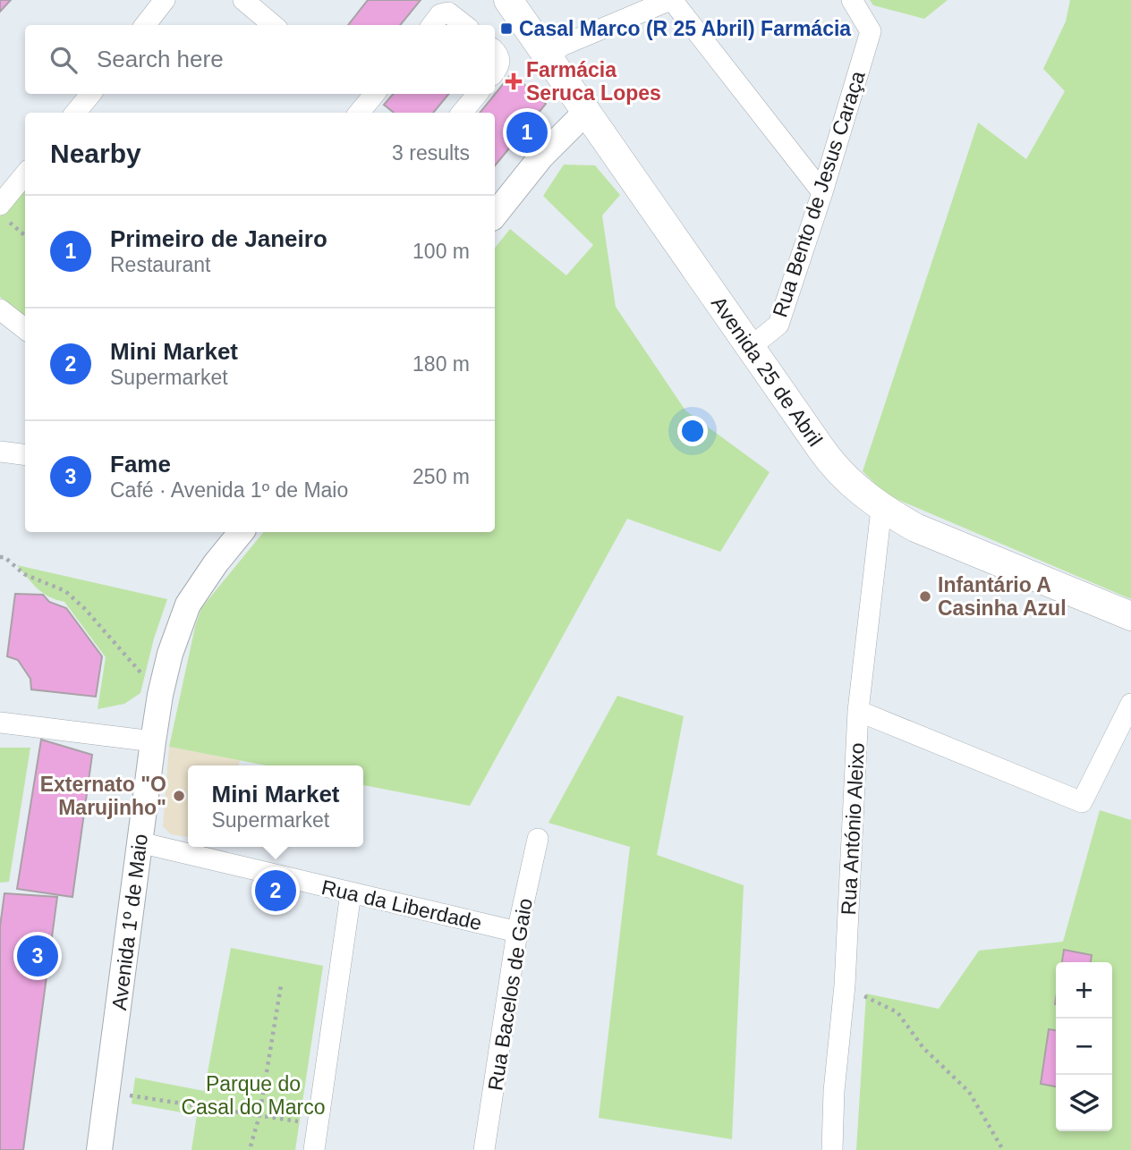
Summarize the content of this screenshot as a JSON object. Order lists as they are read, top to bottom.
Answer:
{
  "streets": {
    "main road": ["Avenida 25 de Abril"],
    "street": [
      "Rua Bento de Jesus Caraça",
      "Rua António Aleixo",
      "Rua da Liberdade",
      "Avenida 1º de Maio",
      "Rua Bacelos de Gaio"
    ]
  },
  "crossings": [
    ["Rua Bento de Jesus Caraça", "Avenida 25 de Abril"],
    ["Avenida 25 de Abril", "Rua António Aleixo"],
    ["Rua da Liberdade", "Avenida 1º de Maio"],
    ["Rua da Liberdade", "Rua Bacelos de Gaio"]
  ],
  "parks": ["Parque do Casal do Marco"],
  "places": {
    "transit": ["Casal Marco (R 25 Abril) Farmácia"],
    "health": ["Farmácia Seruca Lopes"],
    "other": ["Infantário A Casinha Azul", "Externato \"O Marujinho\""]
  },
  "page": {
    "search": "Search here",
    "pins": ["1", "2", "3"],
    "heading": ["Nearby", "3 results"],
    "list": [
      {
        "mark": "1",
        "name": "Primeiro de Janeiro",
        "note": "Restaurant",
        "value": "100 m"
      },
      {
        "mark": "2",
        "name": "Mini Market",
        "note": "Supermarket",
        "value": "180 m"
      },
      {
        "mark": "3",
        "name": "Fame",
        "note": "Café · Avenida 1º de Maio",
        "value": "250 m"
      }
    ],
    "popup": ["Mini Market", "Supermarket"],
    "map_buttons": ["+", "−"]
  }
}
